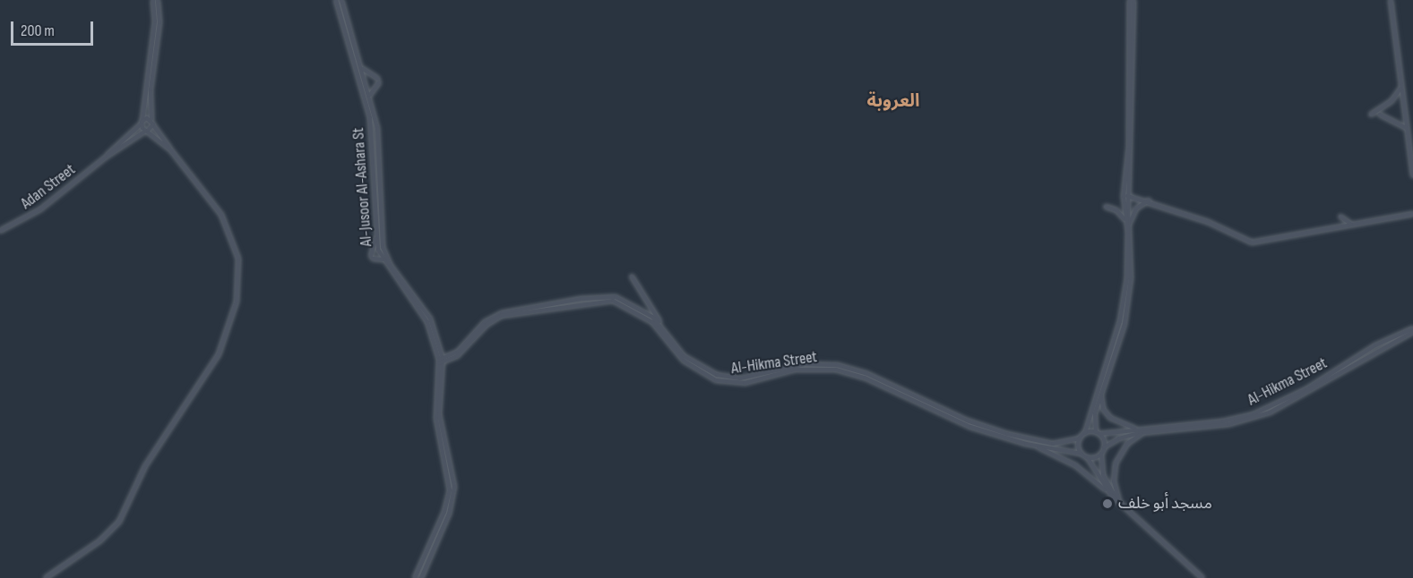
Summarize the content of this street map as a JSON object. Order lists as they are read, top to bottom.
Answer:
{
  "streets": {
    "street": ["Adan Street", "Al-Jusoor Al-Ashara St", "Al-Hikma Street"]
  },
  "crossings": [
    ["Al-Jusoor Al-Ashara St", "Al-Hikma Street"]
  ],
  "districts": ["العروبة"],
  "places": ["مسجد أبو خلف"],
  "scale_bar": "200 m"
}
